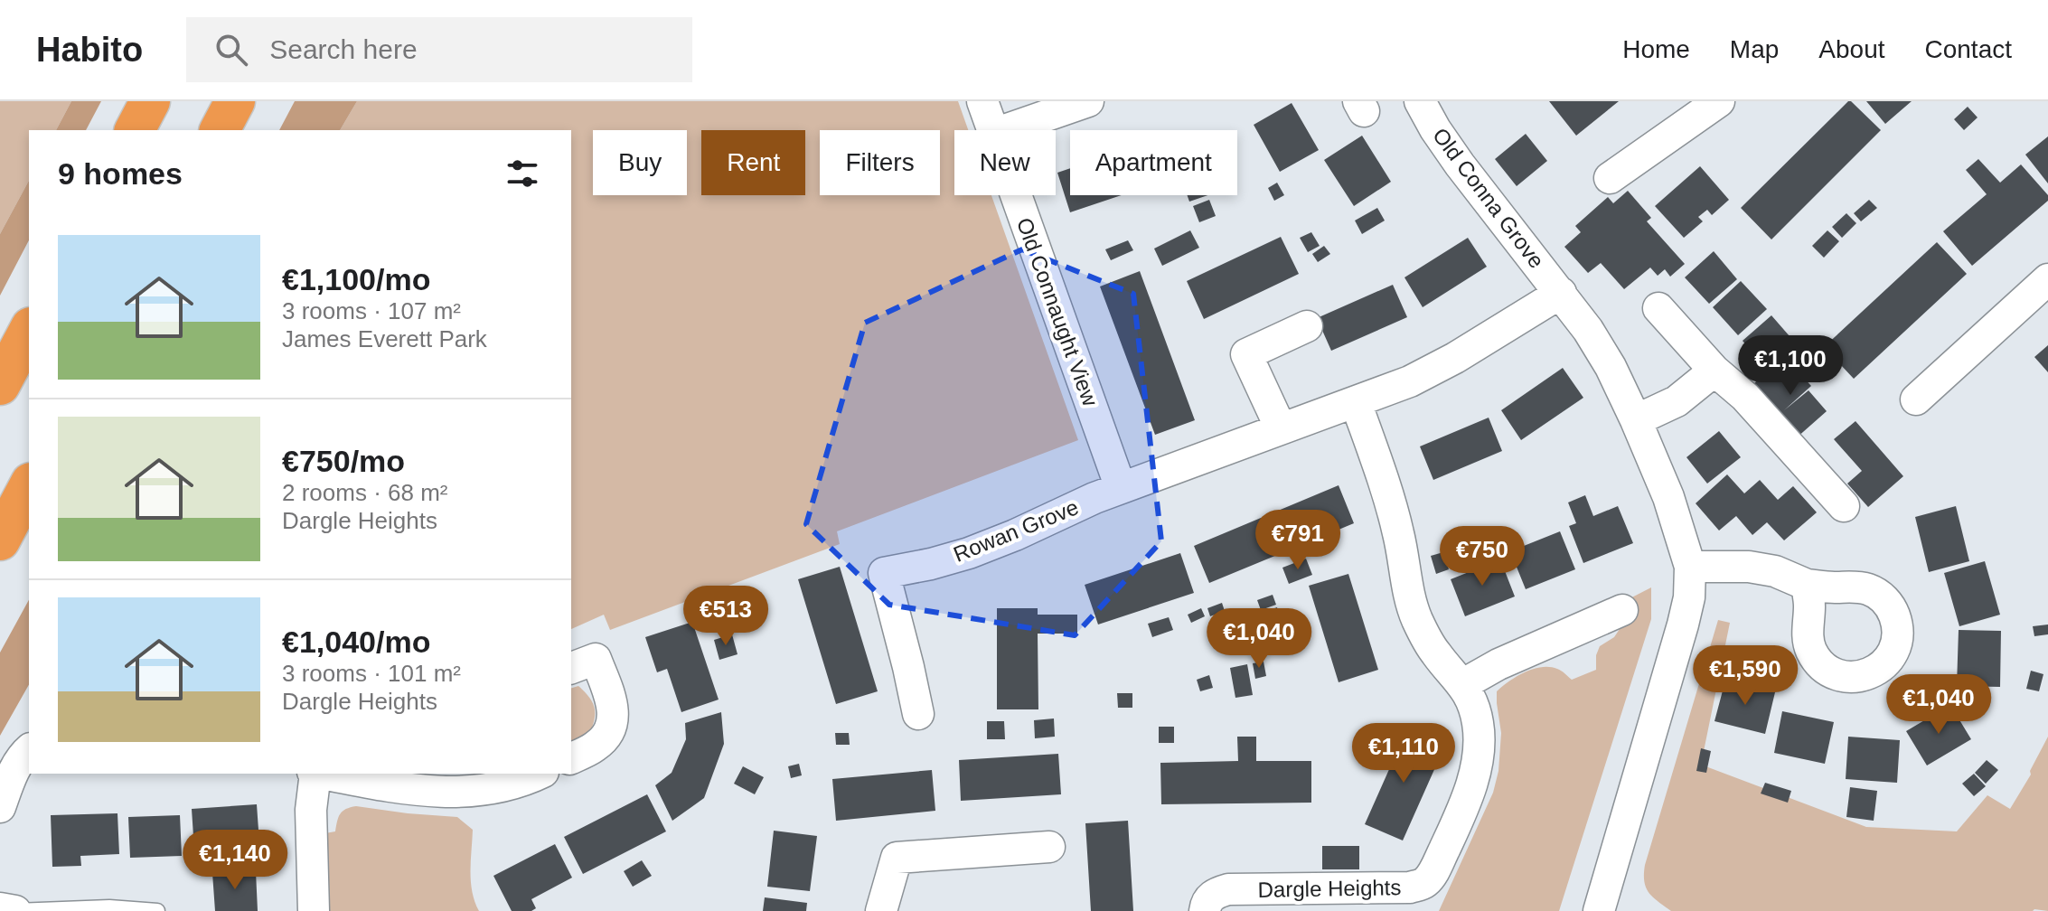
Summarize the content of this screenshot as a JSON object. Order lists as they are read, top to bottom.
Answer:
{
  "streets": {
    "street": [
      "Old Conna Grove",
      "Old Connaught View",
      "Rowan Grove",
      "Dargle Heights"
    ]
  },
  "crossings": [
    ["Old Conna Grove", "Rowan Grove"],
    ["Old Connaught View", "Rowan Grove"],
    ["Rowan Grove", "Dargle Heights"]
  ],
  "page": {
    "header": "Habito",
    "search": "Search here",
    "nav": [
      "Home",
      "Map",
      "About",
      "Contact"
    ],
    "chip": [
      "Buy",
      "Rent",
      "Filters",
      "New",
      "Apartment"
    ],
    "heading": "9 homes",
    "list": [
      {
        "name": "€1,100/mo",
        "note": "3 rooms · 107 m² · James Everett Park"
      },
      {
        "name": "€750/mo",
        "note": "2 rooms · 68 m² · Dargle Heights"
      },
      {
        "name": "€1,040/mo",
        "note": "3 rooms · 101 m² · Dargle Heights"
      }
    ],
    "price": [
      "€1,100",
      "€791",
      "€750",
      "€513",
      "€1,040",
      "€1,590",
      "€1,040",
      "€1,110",
      "€1,140"
    ]
  }
}
